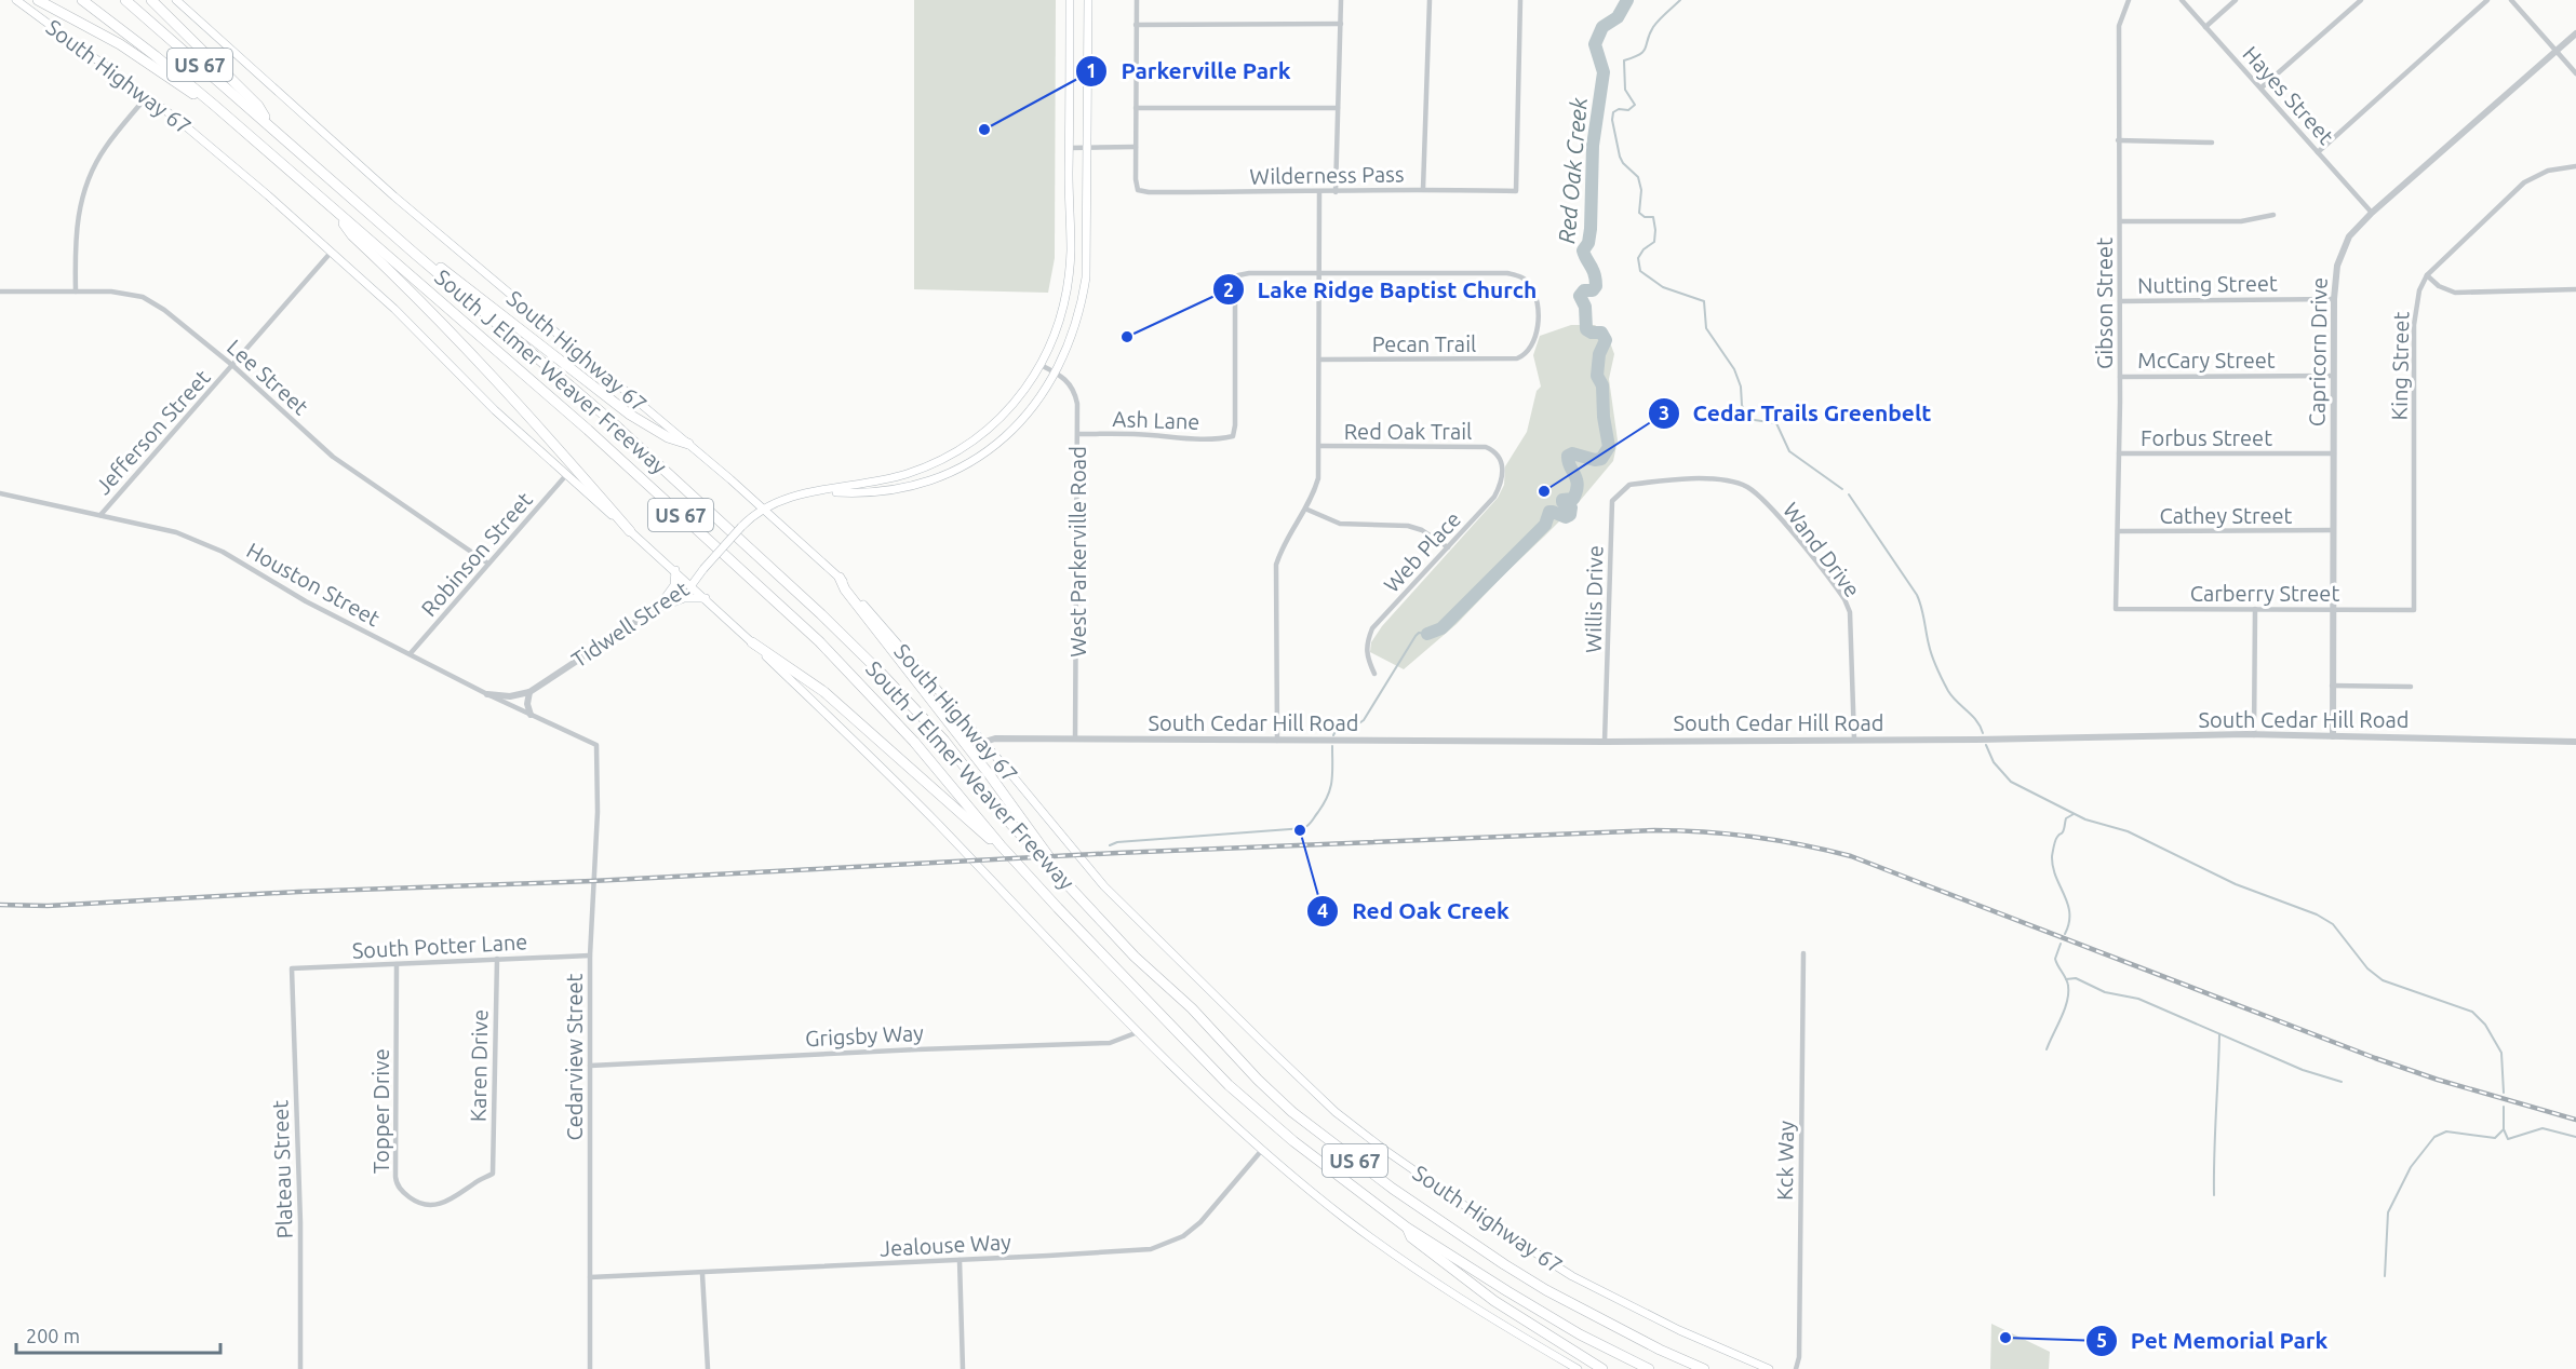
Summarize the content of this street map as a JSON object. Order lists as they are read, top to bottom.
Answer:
{
  "streets": {
    "highway": ["US 67", "South J Elmer Weaver Freeway"],
    "main road": ["South Highway 67", "Tidwell Street"],
    "street": [
      "Hayes Street",
      "Wilderness Pass",
      "Nutting Street",
      "Gibson Street",
      "Pecan Trail",
      "Capricorn Drive",
      "McCary Street",
      "King Street",
      "Lee Street",
      "Ash Lane",
      "Red Oak Trail",
      "Jefferson Street",
      "Forbus Street",
      "Cathey Street",
      "Wand Drive",
      "West Parkerville Road",
      "Web Place",
      "Robinson Street",
      "Houston Street",
      "Carberry Street",
      "Willis Drive",
      "South Cedar Hill Road",
      "South Potter Lane",
      "Grigsby Way",
      "Cedarview Street",
      "Karen Drive",
      "Topper Drive",
      "Kck Way",
      "Plateau Street",
      "Jealouse Way"
    ]
  },
  "crossings": [
    ["South Highway 67", "Jefferson Street"],
    ["South Highway 67", "Robinson Street"],
    ["South Highway 67", "Tidwell Street"],
    ["South Highway 67", "South Cedar Hill Road"],
    ["South Highway 67", "Grigsby Way"],
    ["South Highway 67", "Jealouse Way"],
    ["Hayes Street", "Capricorn Drive"],
    ["Nutting Street", "Gibson Street"],
    ["Nutting Street", "Capricorn Drive"],
    ["Gibson Street", "McCary Street"],
    ["Gibson Street", "Forbus Street"],
    ["Gibson Street", "Cathey Street"],
    ["Gibson Street", "Carberry Street"],
    ["Pecan Trail", "Ash Lane"],
    ["Capricorn Drive", "McCary Street"],
    ["Capricorn Drive", "Forbus Street"],
    ["Capricorn Drive", "Cathey Street"],
    ["Capricorn Drive", "Carberry Street"],
    ["Capricorn Drive", "South Cedar Hill Road"],
    ["King Street", "Carberry Street"],
    ["Lee Street", "Jefferson Street"],
    ["Lee Street", "Robinson Street"],
    ["Ash Lane", "West Parkerville Road"],
    ["Red Oak Trail", "Web Place"],
    ["Jefferson Street", "Houston Street"],
    ["Wand Drive", "Willis Drive"],
    ["Wand Drive", "South Cedar Hill Road"],
    ["West Parkerville Road", "Tidwell Street"],
    ["West Parkerville Road", "South Cedar Hill Road"],
    ["Robinson Street", "Houston Street"],
    ["Houston Street", "Tidwell Street"],
    ["Houston Street", "Cedarview Street"],
    ["Willis Drive", "South Cedar Hill Road"],
    ["South Potter Lane", "Cedarview Street"],
    ["South Potter Lane", "Karen Drive"],
    ["South Potter Lane", "Topper Drive"],
    ["South Potter Lane", "Plateau Street"],
    ["Grigsby Way", "Cedarview Street"],
    ["Cedarview Street", "Jealouse Way"],
    ["Karen Drive", "Topper Drive"]
  ],
  "water": ["Red Oak Creek"],
  "places": [
    "Parkerville Park",
    "Lake Ridge Baptist Church",
    "Cedar Trails Greenbelt",
    "Red Oak Creek",
    "Pet Memorial Park"
  ],
  "scale_bar": "200 m"
}
